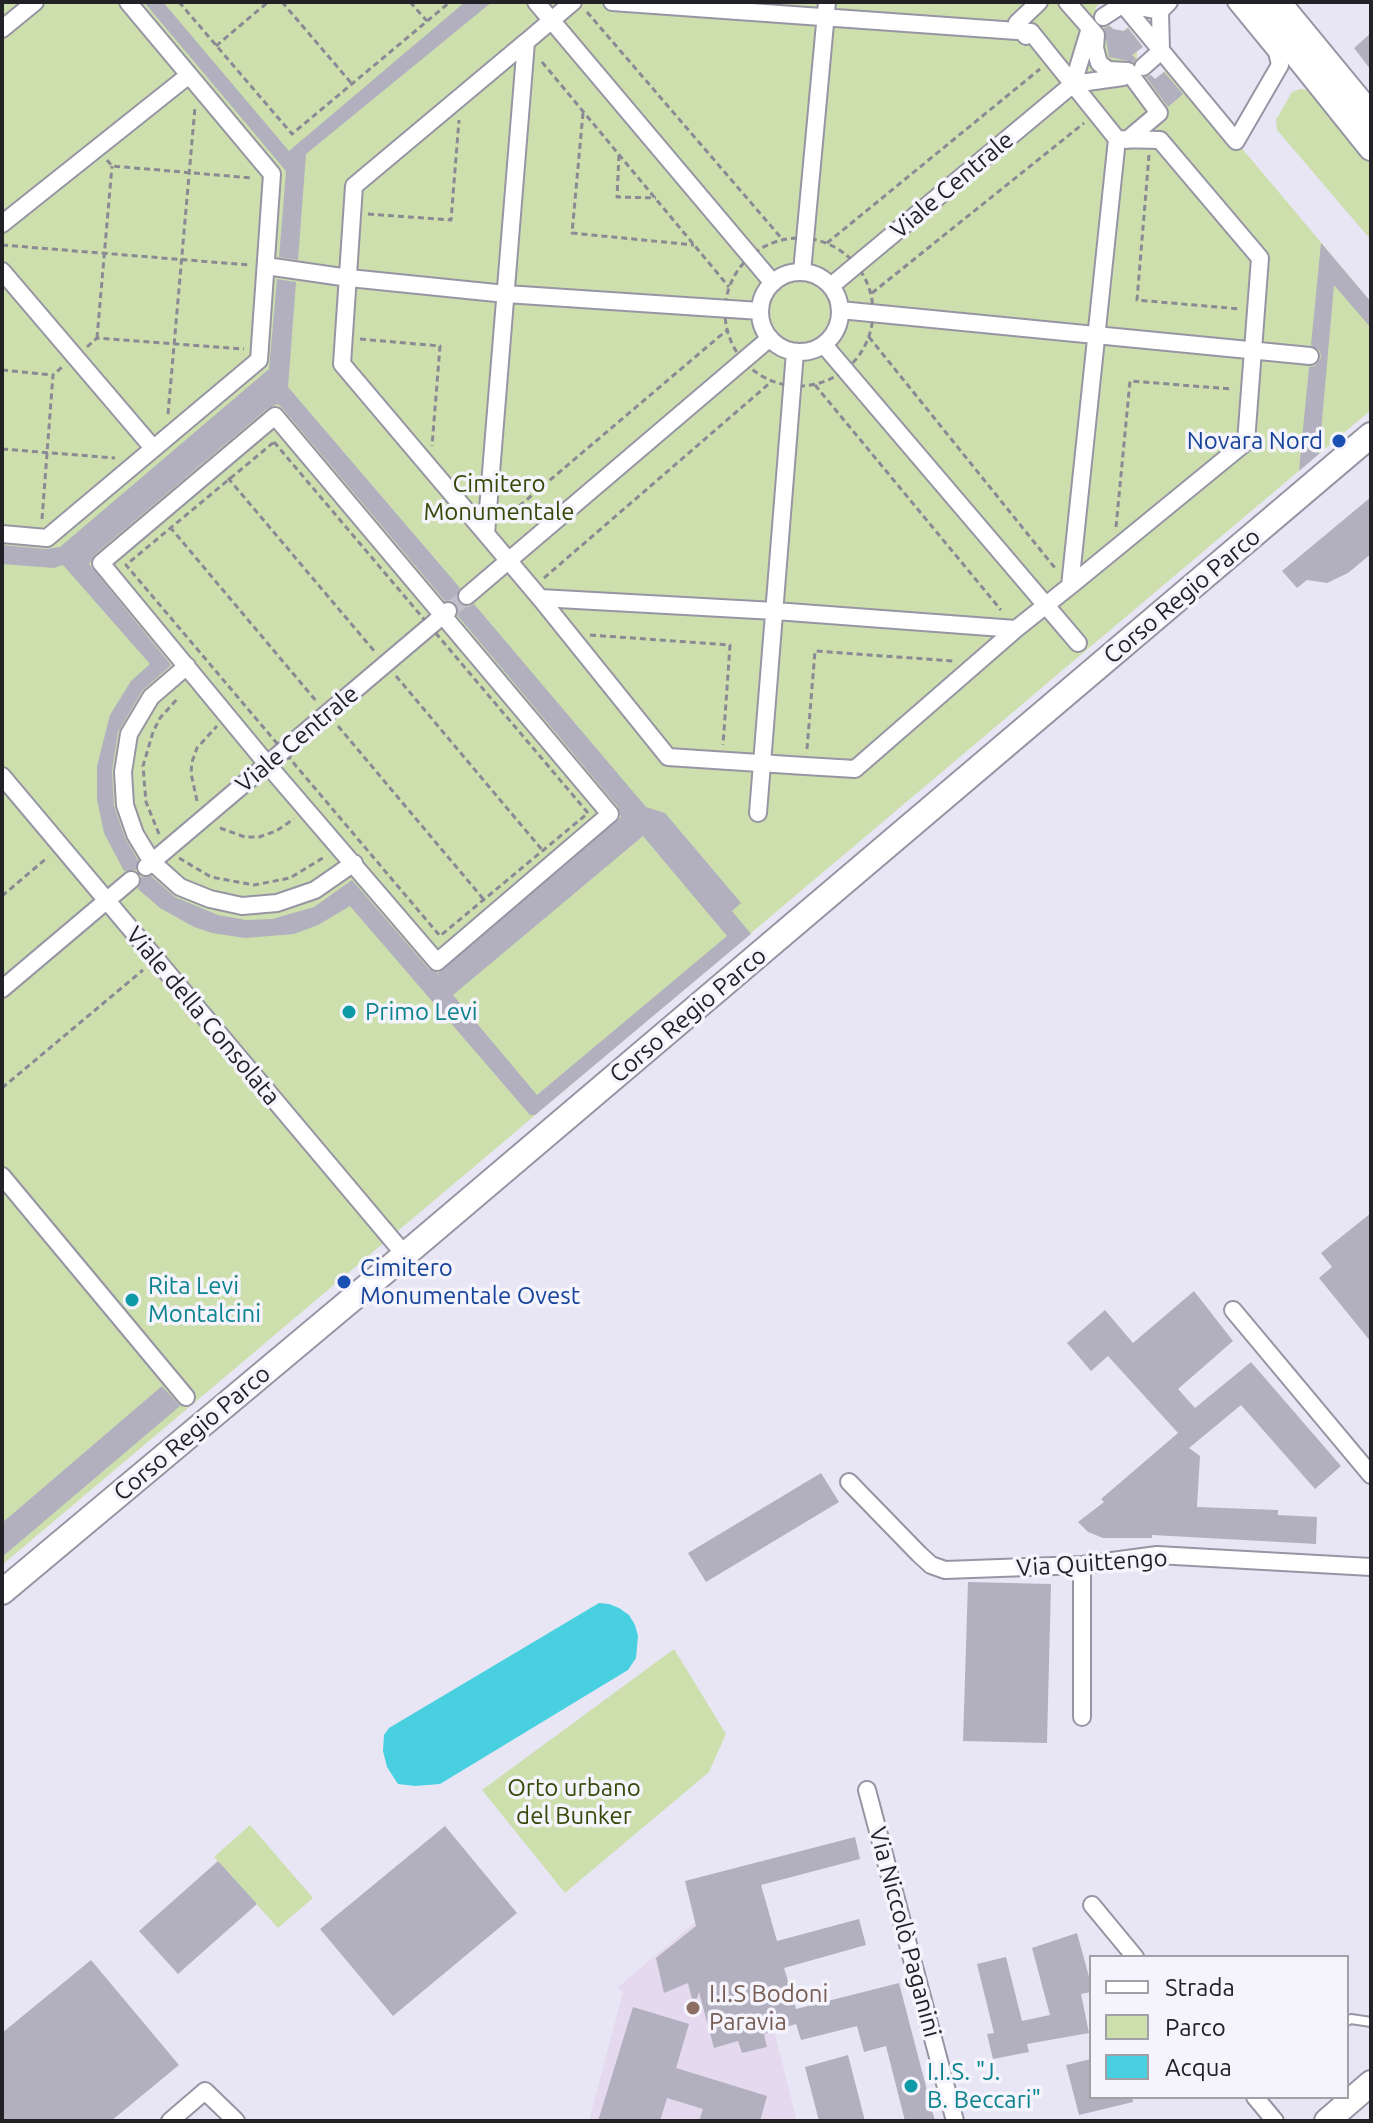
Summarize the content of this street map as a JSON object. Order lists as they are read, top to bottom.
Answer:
{
  "streets": {
    "street": [
      "Viale Centrale",
      "Corso Regio Parco",
      "Viale della Consolata",
      "Via Quittengo",
      "Via Niccolò Paganini"
    ]
  },
  "crossings": [
    ["Corso Regio Parco", "Viale della Consolata"]
  ],
  "parks": ["Cimitero Monumentale", "Orto urbano del Bunker"],
  "places": [
    "Novara Nord",
    "Primo Levi",
    "Cimitero Monumentale Ovest",
    "Rita Levi Montalcini",
    "I.I.S Bodoni Paravia",
    "I.I.S. \"J. B. Beccari\""
  ],
  "legend": ["Strada", "Parco", "Acqua"]
}
